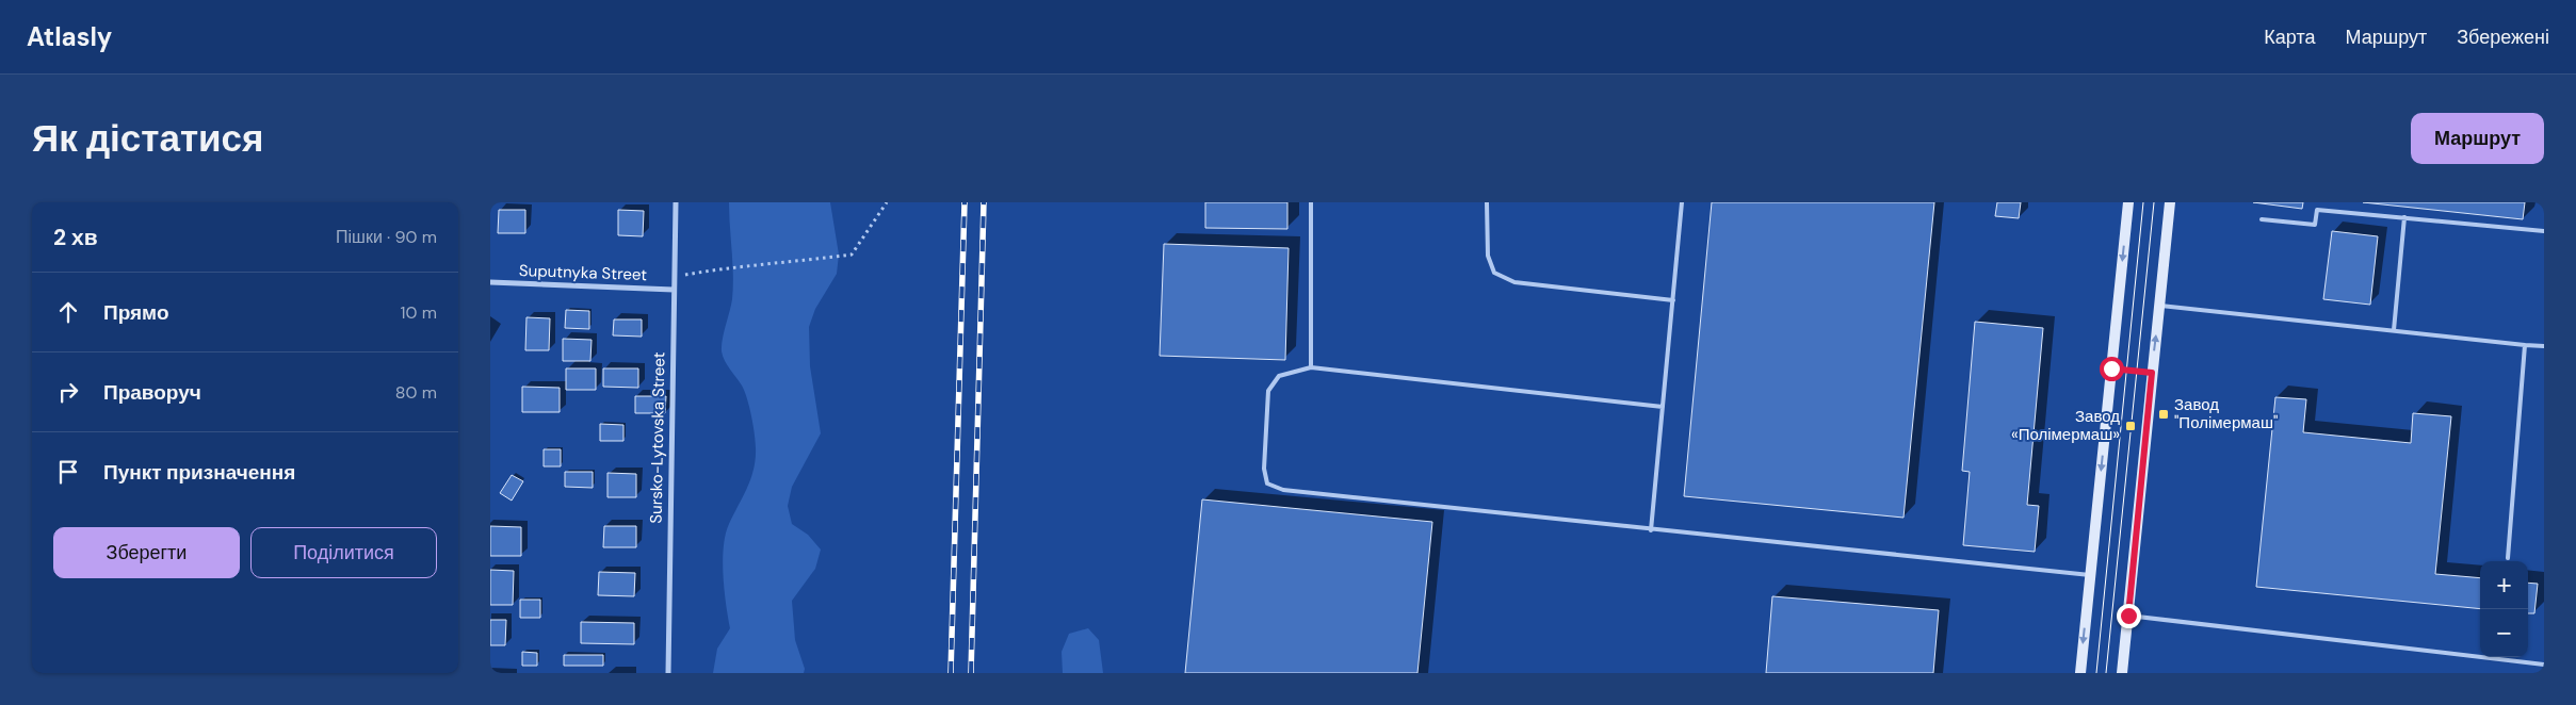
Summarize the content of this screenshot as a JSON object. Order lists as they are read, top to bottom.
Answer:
{
  "streets": {
    "street": ["Suputnyka Street", "Sursko-Lytovska Street"]
  },
  "crossings": [
    ["Suputnyka Street", "Sursko-Lytovska Street"]
  ],
  "places": {
    "transit": ["Завод \"Полімермаш\"", "Завод «Полімермаш»"]
  },
  "page": {
    "header": "Atlasly",
    "nav": ["Карта", "Маршрут", "Збережені"],
    "buttons": [
      "Маршрут",
      ["Зберегти", "Поділитися"]
    ],
    "title": "Як дістатися",
    "heading": ["2 хв", "Пішки · 90 m"],
    "list": [
      ["Прямо", "10 m"],
      ["Праворуч", "80 m"],
      "Пункт призначення"
    ],
    "map_buttons": ["+", "−"]
  }
}
